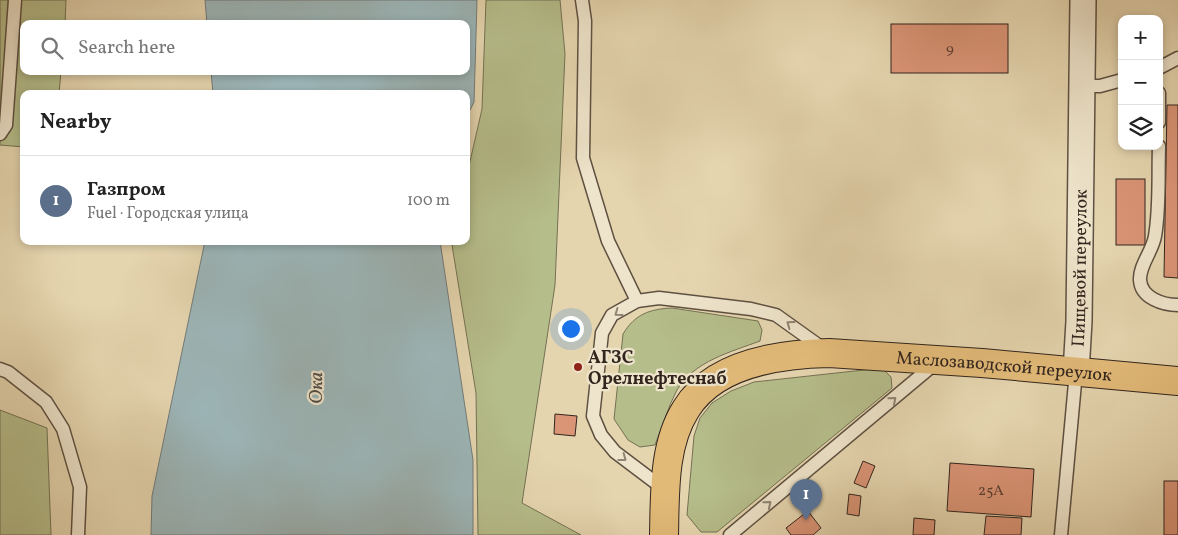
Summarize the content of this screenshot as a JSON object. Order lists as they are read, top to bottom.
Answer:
{
  "streets": {
    "highway": ["Маслозаводской переулок"],
    "street": ["Пищевой переулок"]
  },
  "crossings": [
    ["Пищевой переулок", "Маслозаводской переулок"]
  ],
  "water": ["Ока"],
  "places": ["АГЗС Орелнефтеснаб"],
  "house_numbers": ["9", "25А"],
  "page": {
    "map_buttons": ["+", "−"],
    "search": "Search here",
    "heading": "Nearby",
    "list": [
      {
        "mark": "1",
        "name": "Газпром",
        "note": "Fuel · Городская улица",
        "value": "100 m"
      }
    ],
    "pins": "1"
  }
}
